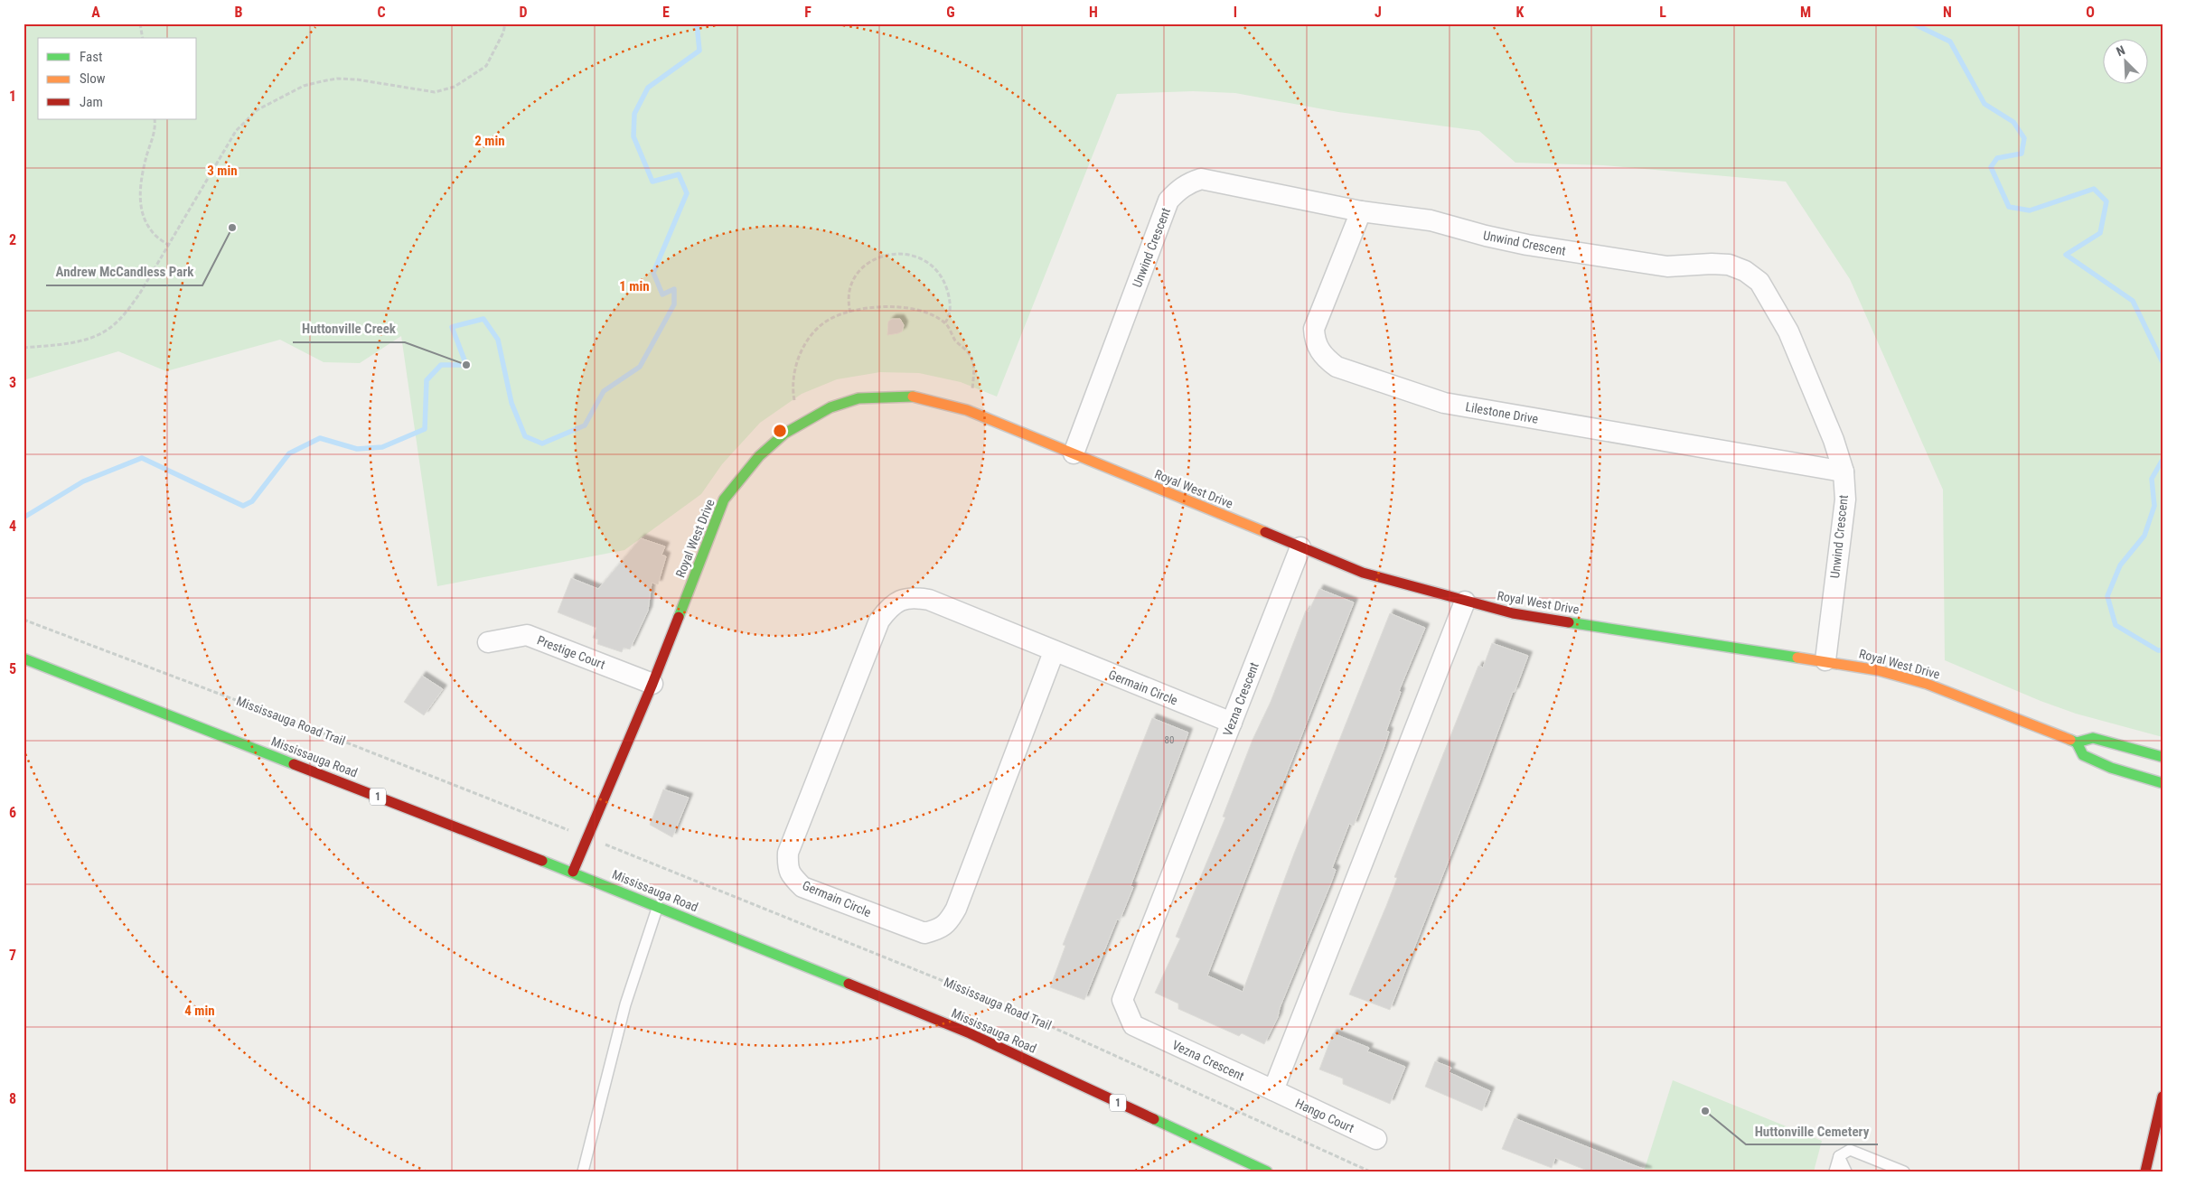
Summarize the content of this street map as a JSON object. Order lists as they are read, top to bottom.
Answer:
{
  "streets": {
    "street": [
      "Unwind Crescent",
      "Lilestone Drive",
      "Royal West Drive",
      "Prestige Court",
      "Germain Circle",
      "Vezna Crescent",
      "Mississauga Road",
      "1",
      "Hango Court"
    ],
    "path": ["Mississauga Road Trail"]
  },
  "crossings": [
    ["Unwind Crescent", "Lilestone Drive"],
    ["Unwind Crescent", "Royal West Drive"],
    ["Royal West Drive", "Prestige Court"],
    ["Royal West Drive", "Vezna Crescent"],
    ["Royal West Drive", "Mississauga Road"],
    ["Germain Circle", "Vezna Crescent"],
    ["Vezna Crescent", "Hango Court"]
  ],
  "places": ["Andrew McCandless Park", "Huttonville Creek", "Huttonville Cemetery"],
  "house_numbers": ["80"],
  "legend": ["Fast", "Slow", "Jam"],
  "north": "top left",
  "grid": {
    "columns": [
      "A",
      "B",
      "C",
      "D",
      "E",
      "F",
      "G",
      "H",
      "I",
      "J",
      "K",
      "L",
      "M",
      "N",
      "O"
    ],
    "rows": [
      "1",
      "2",
      "3",
      "4",
      "5",
      "6",
      "7",
      "8"
    ]
  },
  "rings": [
    "2 min",
    "3 min",
    "1 min",
    "4 min"
  ]
}
